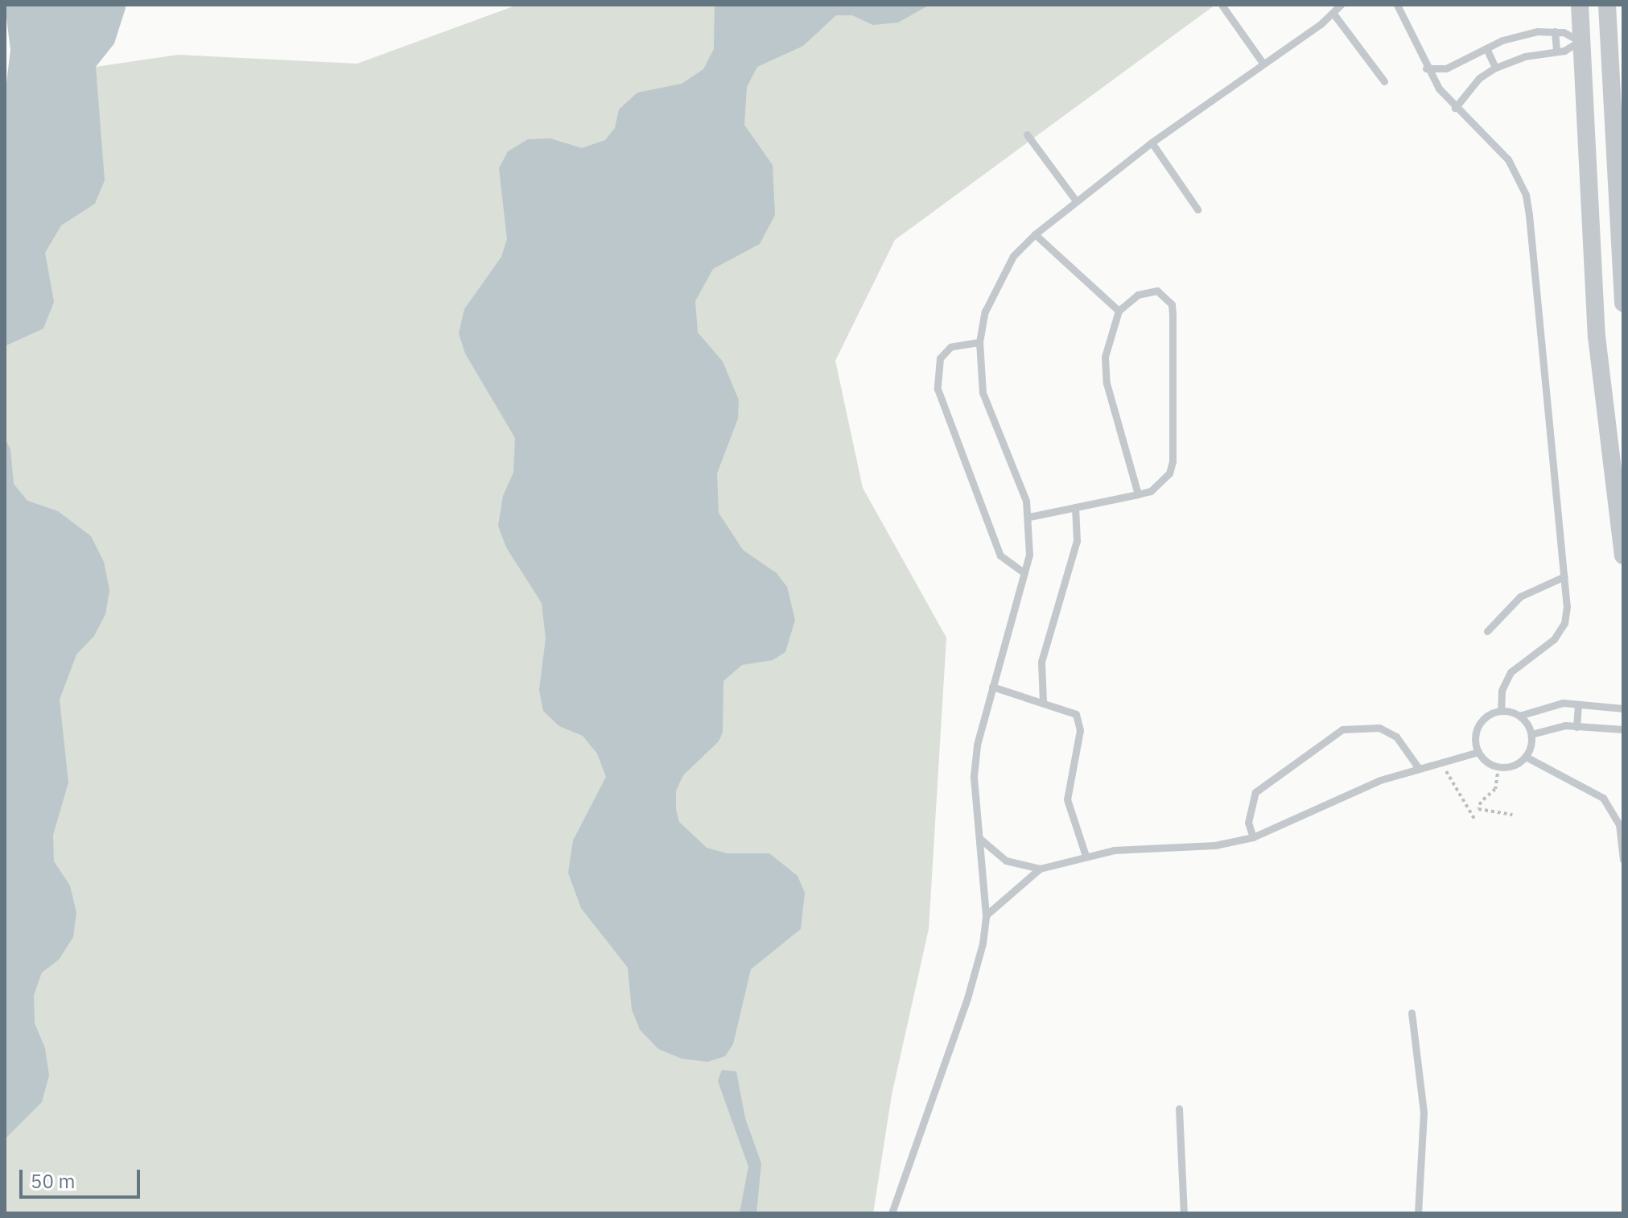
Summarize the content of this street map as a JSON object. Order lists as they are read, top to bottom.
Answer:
{
  "scale_bar": "50 m"
}
